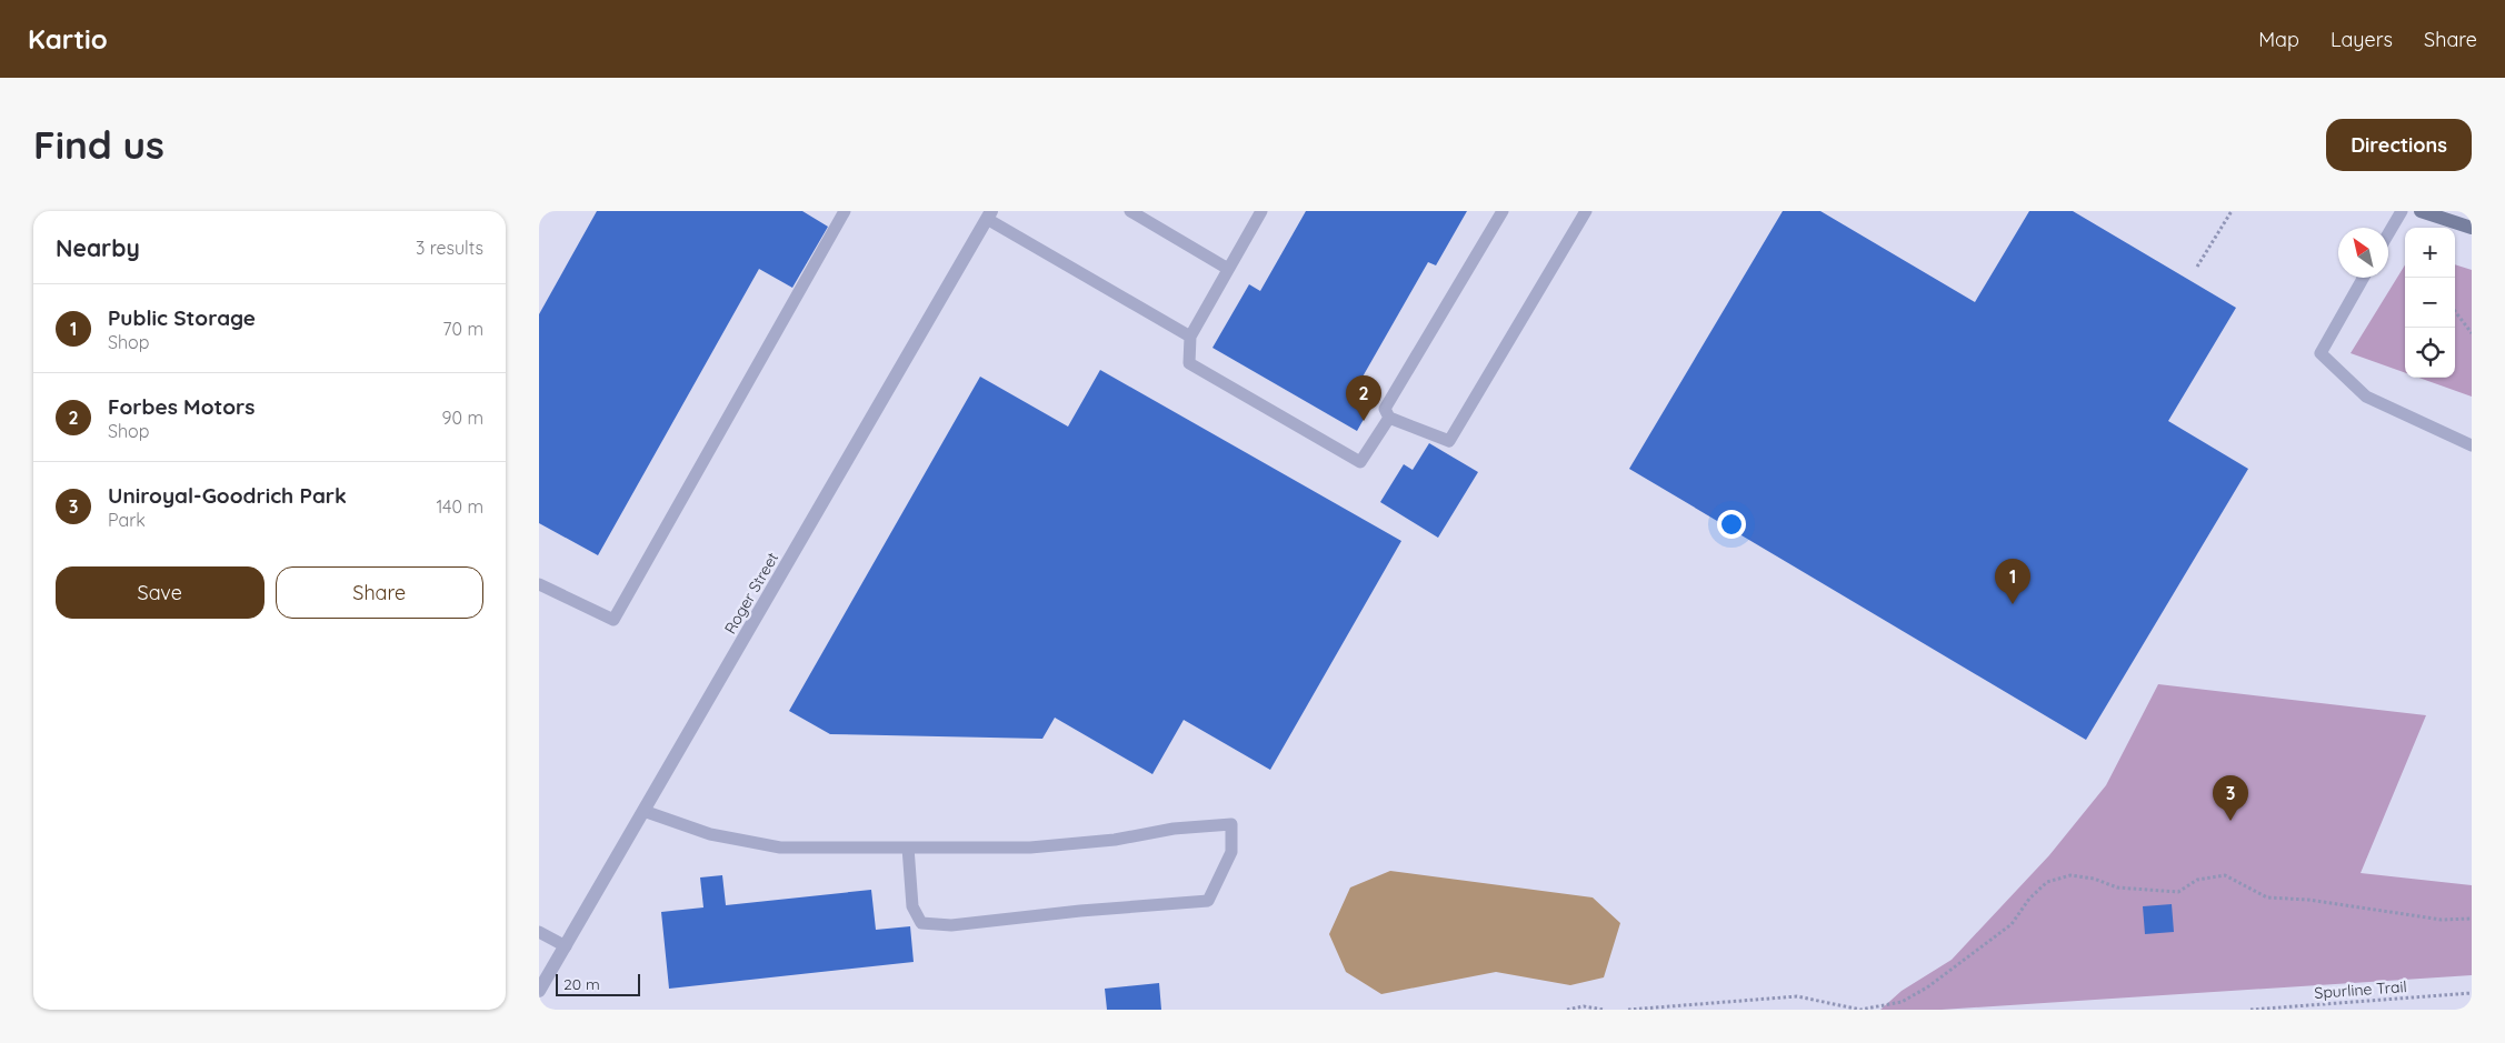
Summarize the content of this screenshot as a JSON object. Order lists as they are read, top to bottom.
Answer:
{
  "streets": {
    "street": ["Roger Street"],
    "path": ["Spurline Trail"]
  },
  "scale_bar": "20 m",
  "north": "top left",
  "page": {
    "header": "Kartio",
    "nav": ["Map", "Layers", "Share"],
    "buttons": [
      "Directions",
      ["Save", "Share"]
    ],
    "title": "Find us",
    "heading": ["Nearby", "3 results"],
    "map_buttons": ["+", "−"],
    "list": [
      {
        "mark": "1",
        "name": "Public Storage",
        "note": "Shop",
        "value": "70 m"
      },
      {
        "mark": "2",
        "name": "Forbes Motors",
        "note": "Shop",
        "value": "90 m"
      },
      {
        "mark": "3",
        "name": "Uniroyal-Goodrich Park",
        "note": "Park",
        "value": "140 m"
      }
    ],
    "pins": ["2", "1", "3"],
    "scale": "20 m"
  }
}
